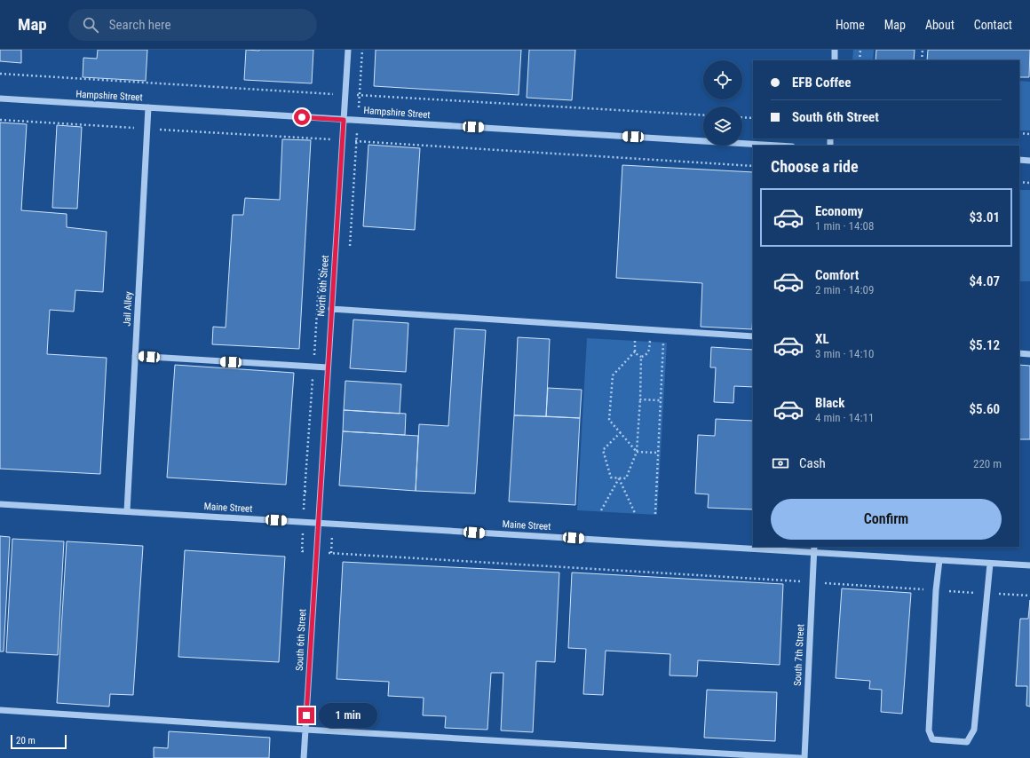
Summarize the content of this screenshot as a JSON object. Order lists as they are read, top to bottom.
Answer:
{
  "streets": {
    "street": [
      "Hampshire Street",
      "North 6th Street",
      "Jail Alley",
      "Maine Street",
      "South 6th Street",
      "South 7th Street"
    ]
  },
  "crossings": [
    ["Hampshire Street", "North 6th Street"],
    ["Hampshire Street", "Jail Alley"],
    ["North 6th Street", "Maine Street"],
    ["North 6th Street", "South 6th Street"],
    ["Jail Alley", "Maine Street"],
    ["Maine Street", "South 6th Street"],
    ["Maine Street", "South 7th Street"]
  ],
  "scale_bar": "20 m",
  "page": {
    "header": "Map",
    "search": "Search here",
    "nav": [
      "Home",
      "Map",
      "About",
      "Contact"
    ],
    "banner": ["EFB Coffee", "South 6th Street"],
    "heading": "Choose a ride",
    "list": [
      {
        "name": "Economy",
        "note": "1 min · 14:08",
        "value": "$3.01"
      },
      {
        "name": "Comfort",
        "note": "2 min · 14:09",
        "value": "$4.07"
      },
      {
        "name": "XL",
        "note": "3 min · 14:10",
        "value": "$5.12"
      },
      {
        "name": "Black",
        "note": "4 min · 14:11",
        "value": "$5.60"
      }
    ],
    "pay": ["Cash", "220 m"],
    "buttons": "Confirm",
    "bubble": "1 min",
    "scale": "20 m"
  }
}
